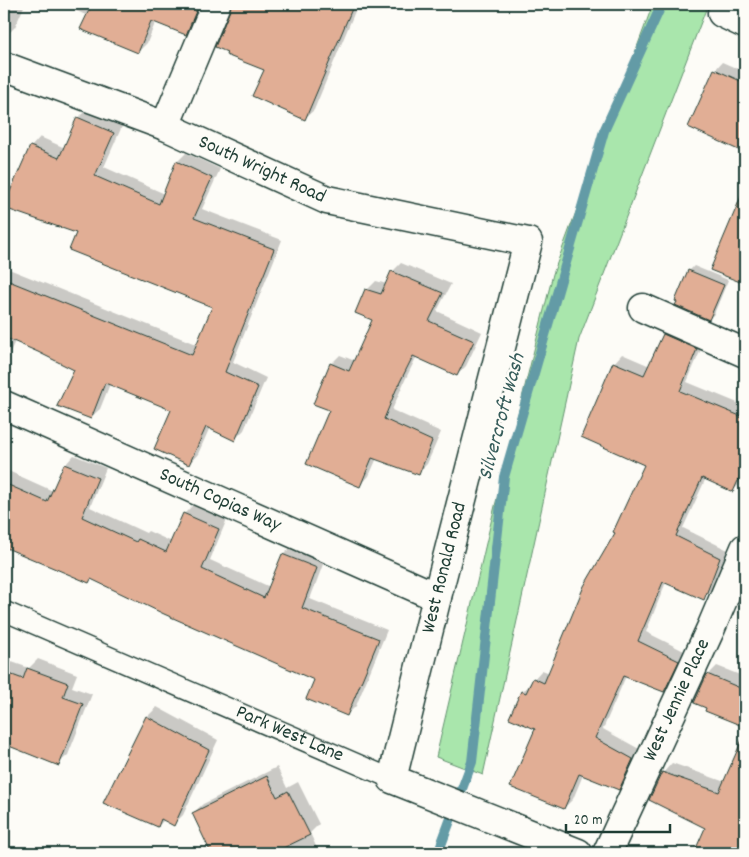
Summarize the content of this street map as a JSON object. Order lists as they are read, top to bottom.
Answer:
{
  "streets": {
    "street": [
      "South Wright Road",
      "South Copias Way",
      "West Ronald Road",
      "West Jennie Place",
      "Park West Lane"
    ]
  },
  "crossings": [
    ["South Wright Road", "West Ronald Road"],
    ["South Copias Way", "West Ronald Road"],
    ["West Ronald Road", "Park West Lane"]
  ],
  "water": ["Silvercroft Wash"],
  "scale_bar": "20 m"
}
